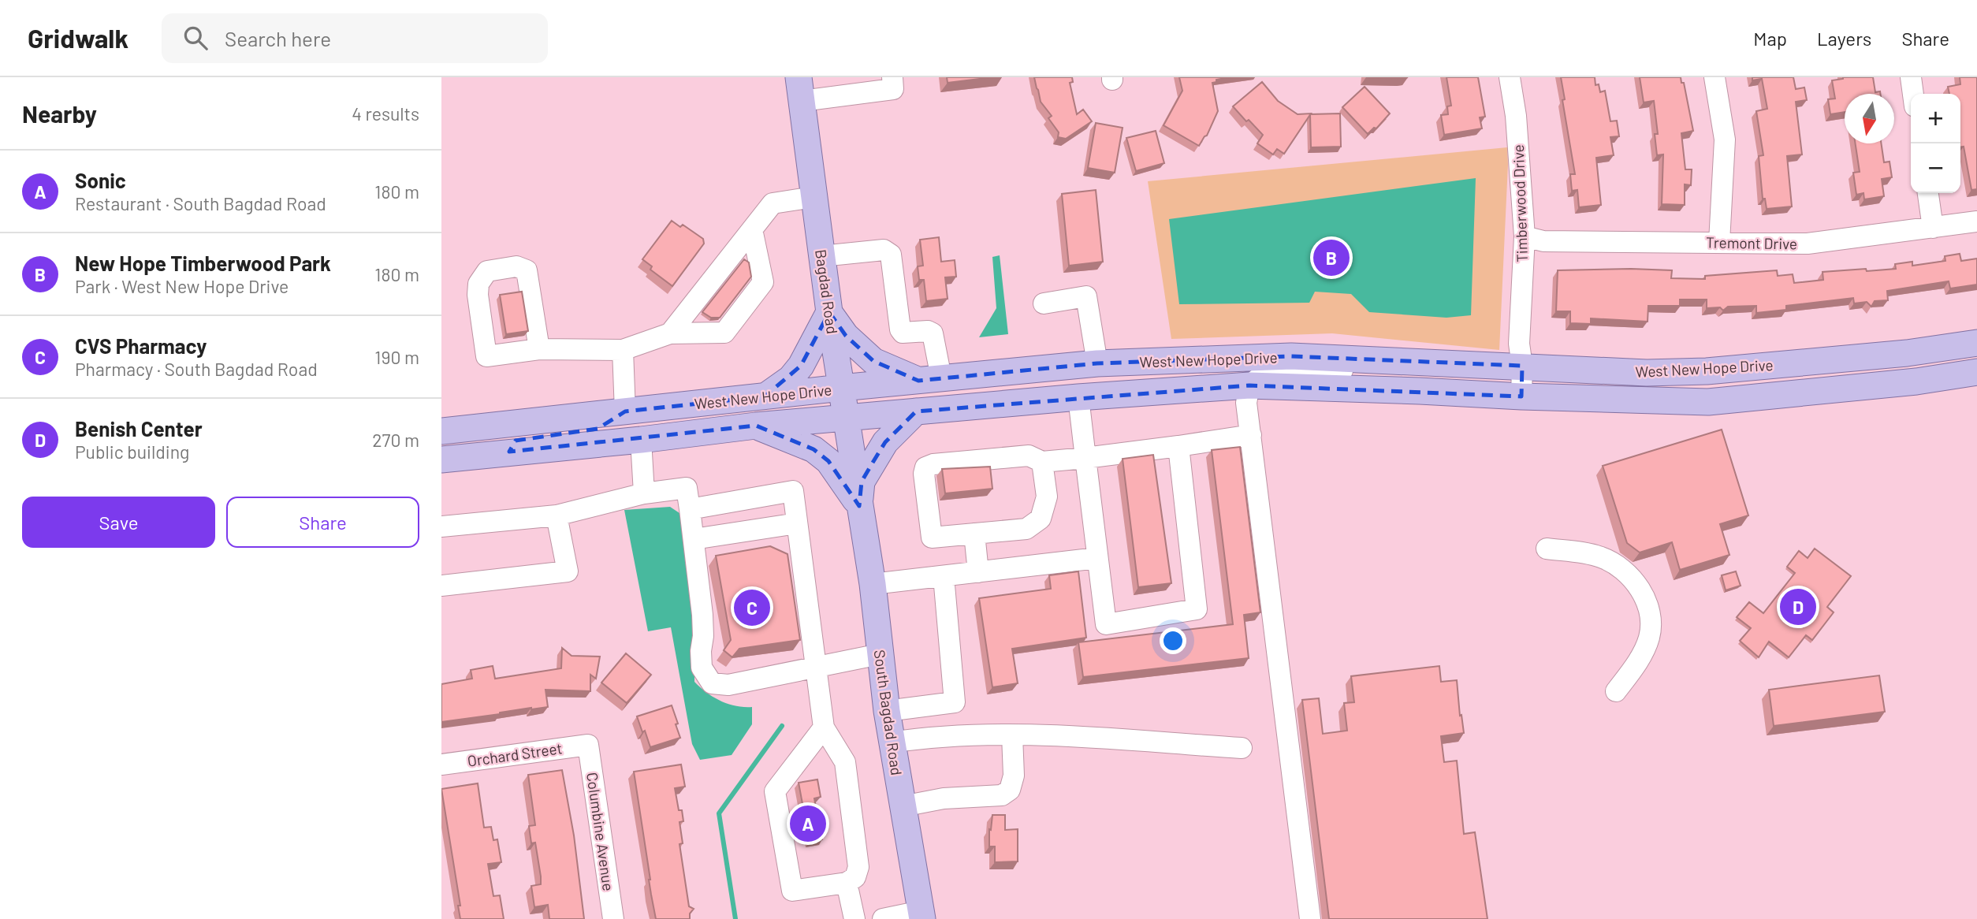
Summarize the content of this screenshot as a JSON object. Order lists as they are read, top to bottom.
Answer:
{
  "streets": {
    "main road": ["Bagdad Road", "West New Hope Drive", "South Bagdad Road"],
    "street": [
      "Timberwood Drive",
      "Tremont Drive",
      "Orchard Street",
      "Columbine Avenue"
    ]
  },
  "crossings": [
    ["Timberwood Drive", "Tremont Drive"],
    ["Timberwood Drive", "West New Hope Drive"],
    ["Bagdad Road", "West New Hope Drive"],
    ["Bagdad Road", "South Bagdad Road"],
    ["Orchard Street", "Columbine Avenue"]
  ],
  "north": "bottom",
  "page": {
    "header": "Gridwalk",
    "search": "Search here",
    "nav": ["Map", "Layers", "Share"],
    "heading": ["Nearby", "4 results"],
    "map_buttons": ["+", "−"],
    "list": [
      {
        "mark": "A",
        "name": "Sonic",
        "note": "Restaurant · South Bagdad Road",
        "value": "180 m"
      },
      {
        "mark": "B",
        "name": "New Hope Timberwood Park",
        "note": "Park · West New Hope Drive",
        "value": "180 m"
      },
      {
        "mark": "C",
        "name": "CVS Pharmacy",
        "note": "Pharmacy · South Bagdad Road",
        "value": "190 m"
      },
      {
        "mark": "D",
        "name": "Benish Center",
        "note": "Public building",
        "value": "270 m"
      }
    ],
    "pins": [
      "B",
      "D",
      "C",
      "A"
    ],
    "buttons": ["Save", "Share"]
  }
}
